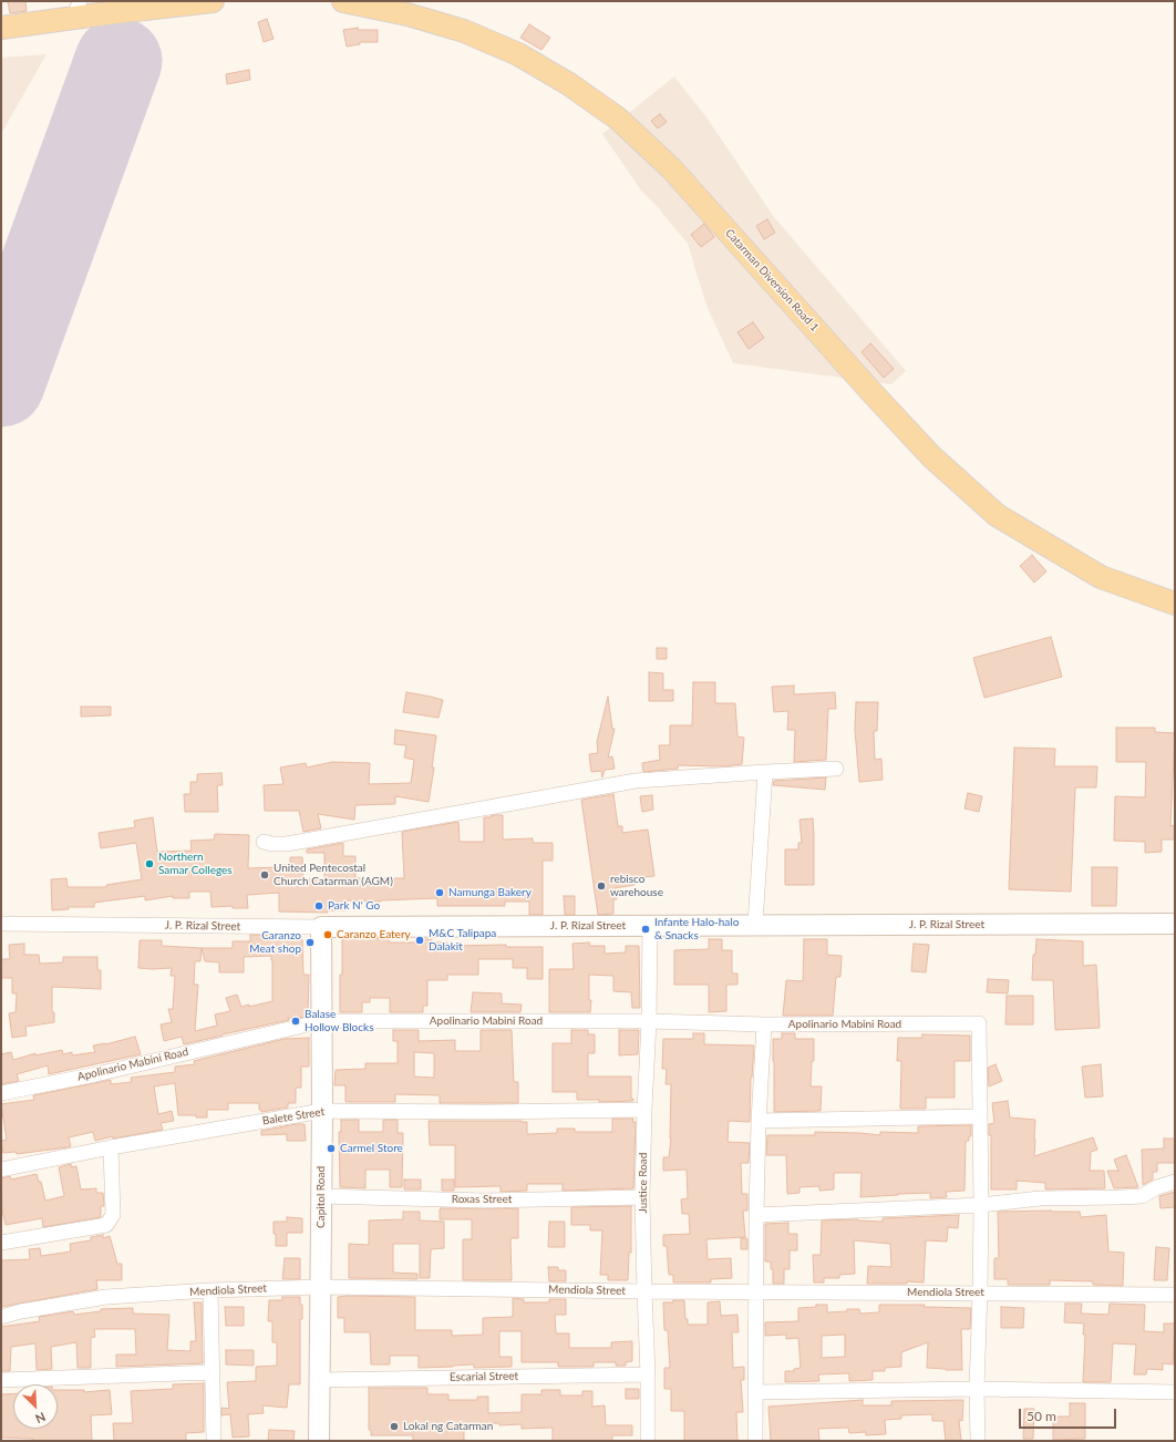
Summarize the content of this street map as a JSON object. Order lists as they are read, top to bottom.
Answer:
{
  "streets": {
    "main road": ["Catarman Diversion Road 1"],
    "street": [
      "J. P. Rizal Street",
      "Apolinario Mabini Road",
      "Balete Street",
      "Justice Road",
      "Capitol Road",
      "Roxas Street",
      "Mendiola Street",
      "Escarial Street"
    ]
  },
  "crossings": [
    ["J. P. Rizal Street", "Justice Road"],
    ["J. P. Rizal Street", "Capitol Road"],
    ["Apolinario Mabini Road", "Justice Road"],
    ["Apolinario Mabini Road", "Capitol Road"],
    ["Balete Street", "Justice Road"],
    ["Balete Street", "Capitol Road"],
    ["Justice Road", "Roxas Street"],
    ["Justice Road", "Mendiola Street"],
    ["Justice Road", "Escarial Street"],
    ["Capitol Road", "Roxas Street"],
    ["Capitol Road", "Mendiola Street"],
    ["Capitol Road", "Escarial Street"]
  ],
  "places": [
    "Northern Samar Colleges",
    "United Pentecostal Church Catarman (AGM)",
    "rebisco warehouse",
    "Namunga Bakery",
    "Park N' Go",
    "Infante Halo-halo & Snacks",
    "Caranzo Eatery",
    "M&C Talipapa Dalakit",
    "Caranzo Meat shop",
    "Balase Hollow Blocks",
    "Carmel Store",
    "Lokal ng Catarman"
  ],
  "scale_bar": "50 m",
  "north": "bottom right"
}
